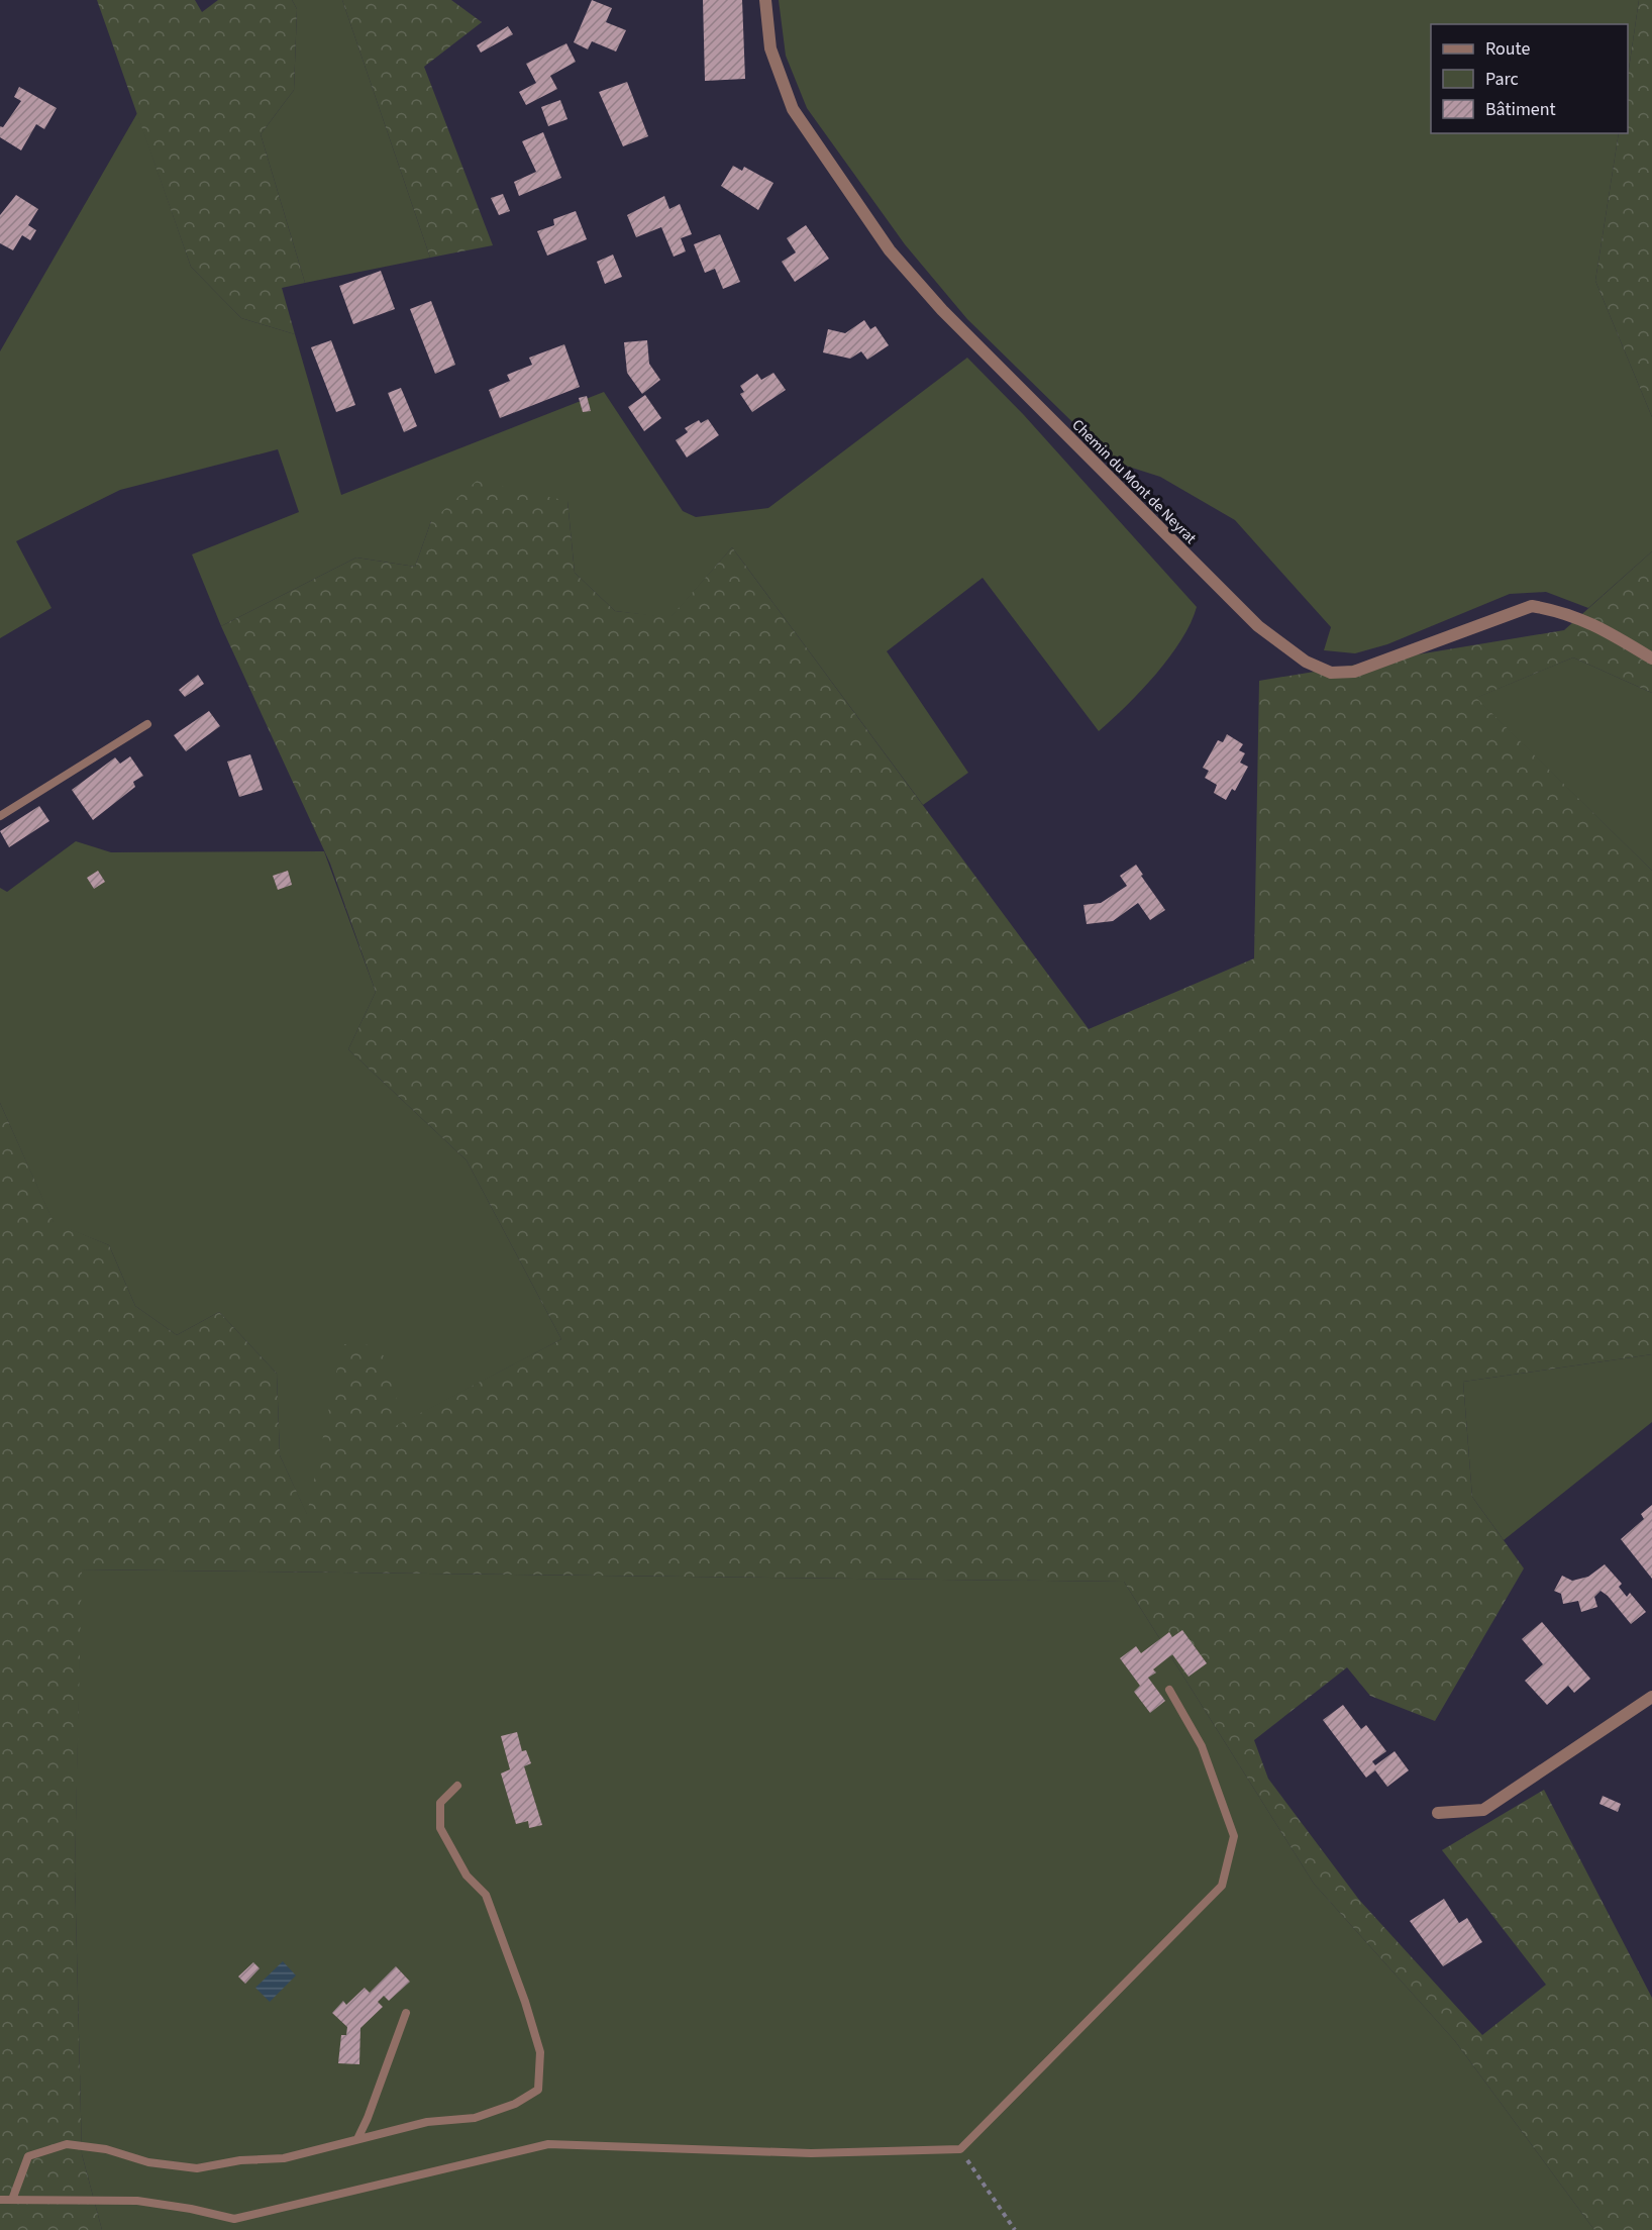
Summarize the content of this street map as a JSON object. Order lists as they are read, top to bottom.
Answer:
{
  "streets": {
    "street": ["Chemin du Mont de Neyrat"]
  },
  "legend": ["Route", "Parc", "Bâtiment"]
}
